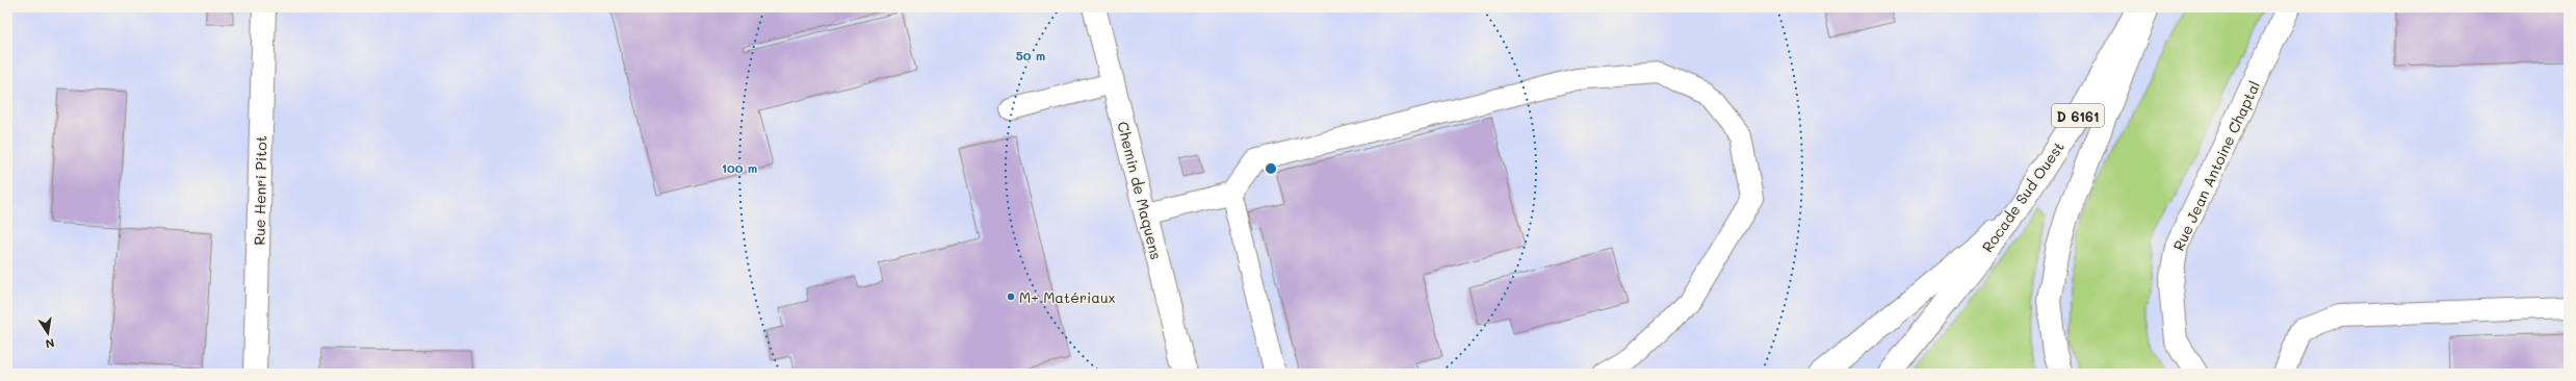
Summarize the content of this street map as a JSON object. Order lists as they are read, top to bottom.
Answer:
{
  "streets": {
    "street": [
      "D 6161",
      "Rue Jean Antoine Chaptal",
      "Rue Henri Pitot",
      "Chemin de Maquens",
      "Rocade Sud Ouest"
    ]
  },
  "places": ["M+ Matériaux"],
  "north": "bottom",
  "rings": ["50 m", "100 m"]
}
